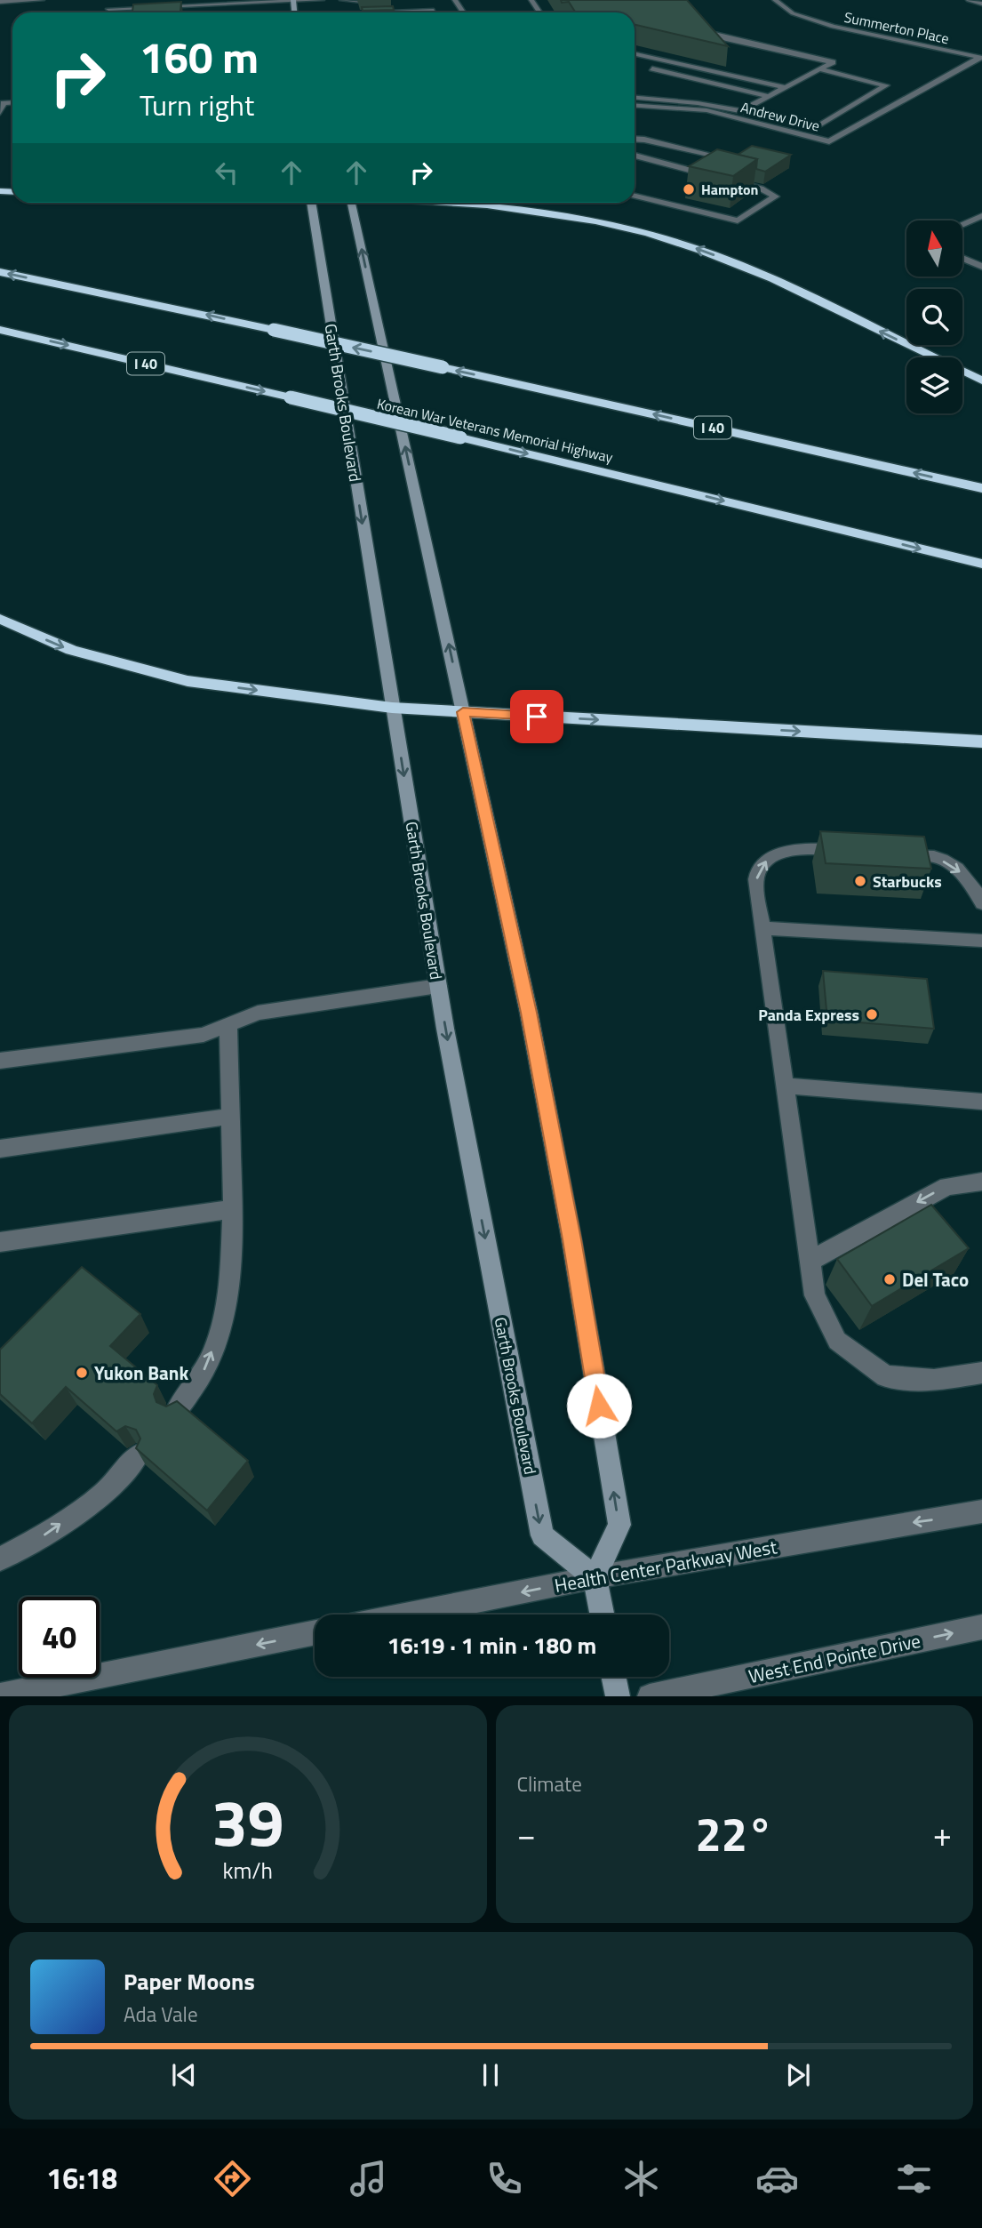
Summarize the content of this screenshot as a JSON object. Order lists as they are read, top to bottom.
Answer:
{
  "streets": {
    "highway": ["I 40", "Korean War Veterans Memorial Highway"],
    "street": [
      "Summerton Place",
      "Andrew Drive",
      "Garth Brooks Boulevard",
      "Health Center Parkway West",
      "West End Pointe Drive"
    ]
  },
  "crossings": [
    ["Summerton Place", "Andrew Drive"],
    ["Garth Brooks Boulevard", "Health Center Parkway West"]
  ],
  "one_way": ["Health Center Parkway West", "West End Pointe Drive"],
  "places": [
    "Hampton",
    "Starbucks",
    "Panda Express",
    "Del Taco",
    "Yukon Bank"
  ],
  "north": "top",
  "page": {
    "turn": ["160 m", "Turn right"],
    "limit": "40",
    "trip": "16:19 · 1 min · 180 m",
    "tile": "Climate",
    "heat": ["−", "22°", "+"],
    "song": ["Paper Moons", "Ada Vale"],
    "tabs": "16:18",
    "gauge": ["39", "km/h"]
  }
}
